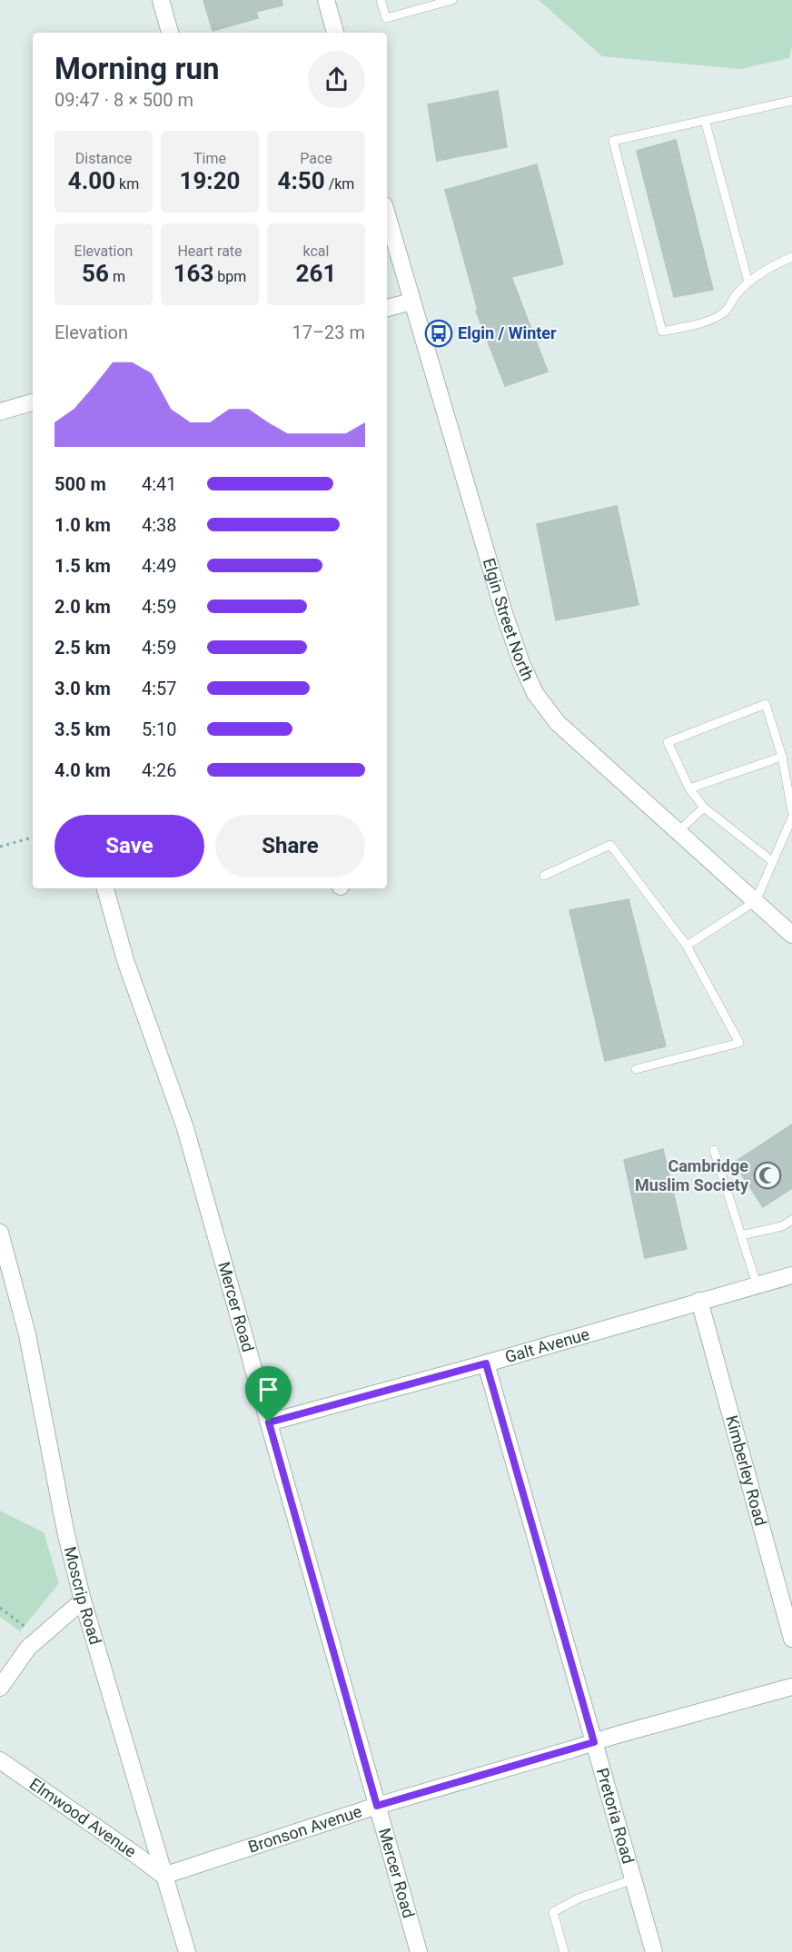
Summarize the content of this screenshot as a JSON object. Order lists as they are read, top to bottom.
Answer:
{
  "streets": {
    "street": [
      "Elgin Street North",
      "Mercer Road",
      "Galt Avenue",
      "Kimberley Road",
      "Moscrip Road",
      "Pretoria Road",
      "Elmwood Avenue",
      "Bronson Avenue"
    ]
  },
  "crossings": [
    ["Mercer Road", "Galt Avenue"],
    ["Mercer Road", "Bronson Avenue"],
    ["Galt Avenue", "Kimberley Road"],
    ["Galt Avenue", "Pretoria Road"],
    ["Moscrip Road", "Elmwood Avenue"],
    ["Moscrip Road", "Bronson Avenue"],
    ["Pretoria Road", "Bronson Avenue"],
    ["Elmwood Avenue", "Bronson Avenue"]
  ],
  "places": {
    "bus stop": ["Elgin / Winter"],
    "mosque": ["Cambridge Muslim Society"]
  },
  "page": {
    "heading": ["Morning run", "09:47 · 8 × 500 m"],
    "stats": [
      ["Distance", "4.00 km"],
      ["Time", "19:20"],
      ["Pace", "4:50 /km"],
      ["Elevation", "56 m"],
      ["Heart rate", "163 bpm"],
      ["kcal", "261"]
    ],
    "chart": ["Elevation", "17–23 m"],
    "list": [
      {
        "name": "500 m",
        "note": "4:41"
      },
      {
        "name": "1.0 km",
        "note": "4:38"
      },
      {
        "name": "1.5 km",
        "note": "4:49"
      },
      {
        "name": "2.0 km",
        "note": "4:59"
      },
      {
        "name": "2.5 km",
        "note": "4:59"
      },
      {
        "name": "3.0 km",
        "note": "4:57"
      },
      {
        "name": "3.5 km",
        "note": "5:10"
      },
      {
        "name": "4.0 km",
        "note": "4:26"
      }
    ],
    "buttons": ["Save", "Share"]
  }
}
